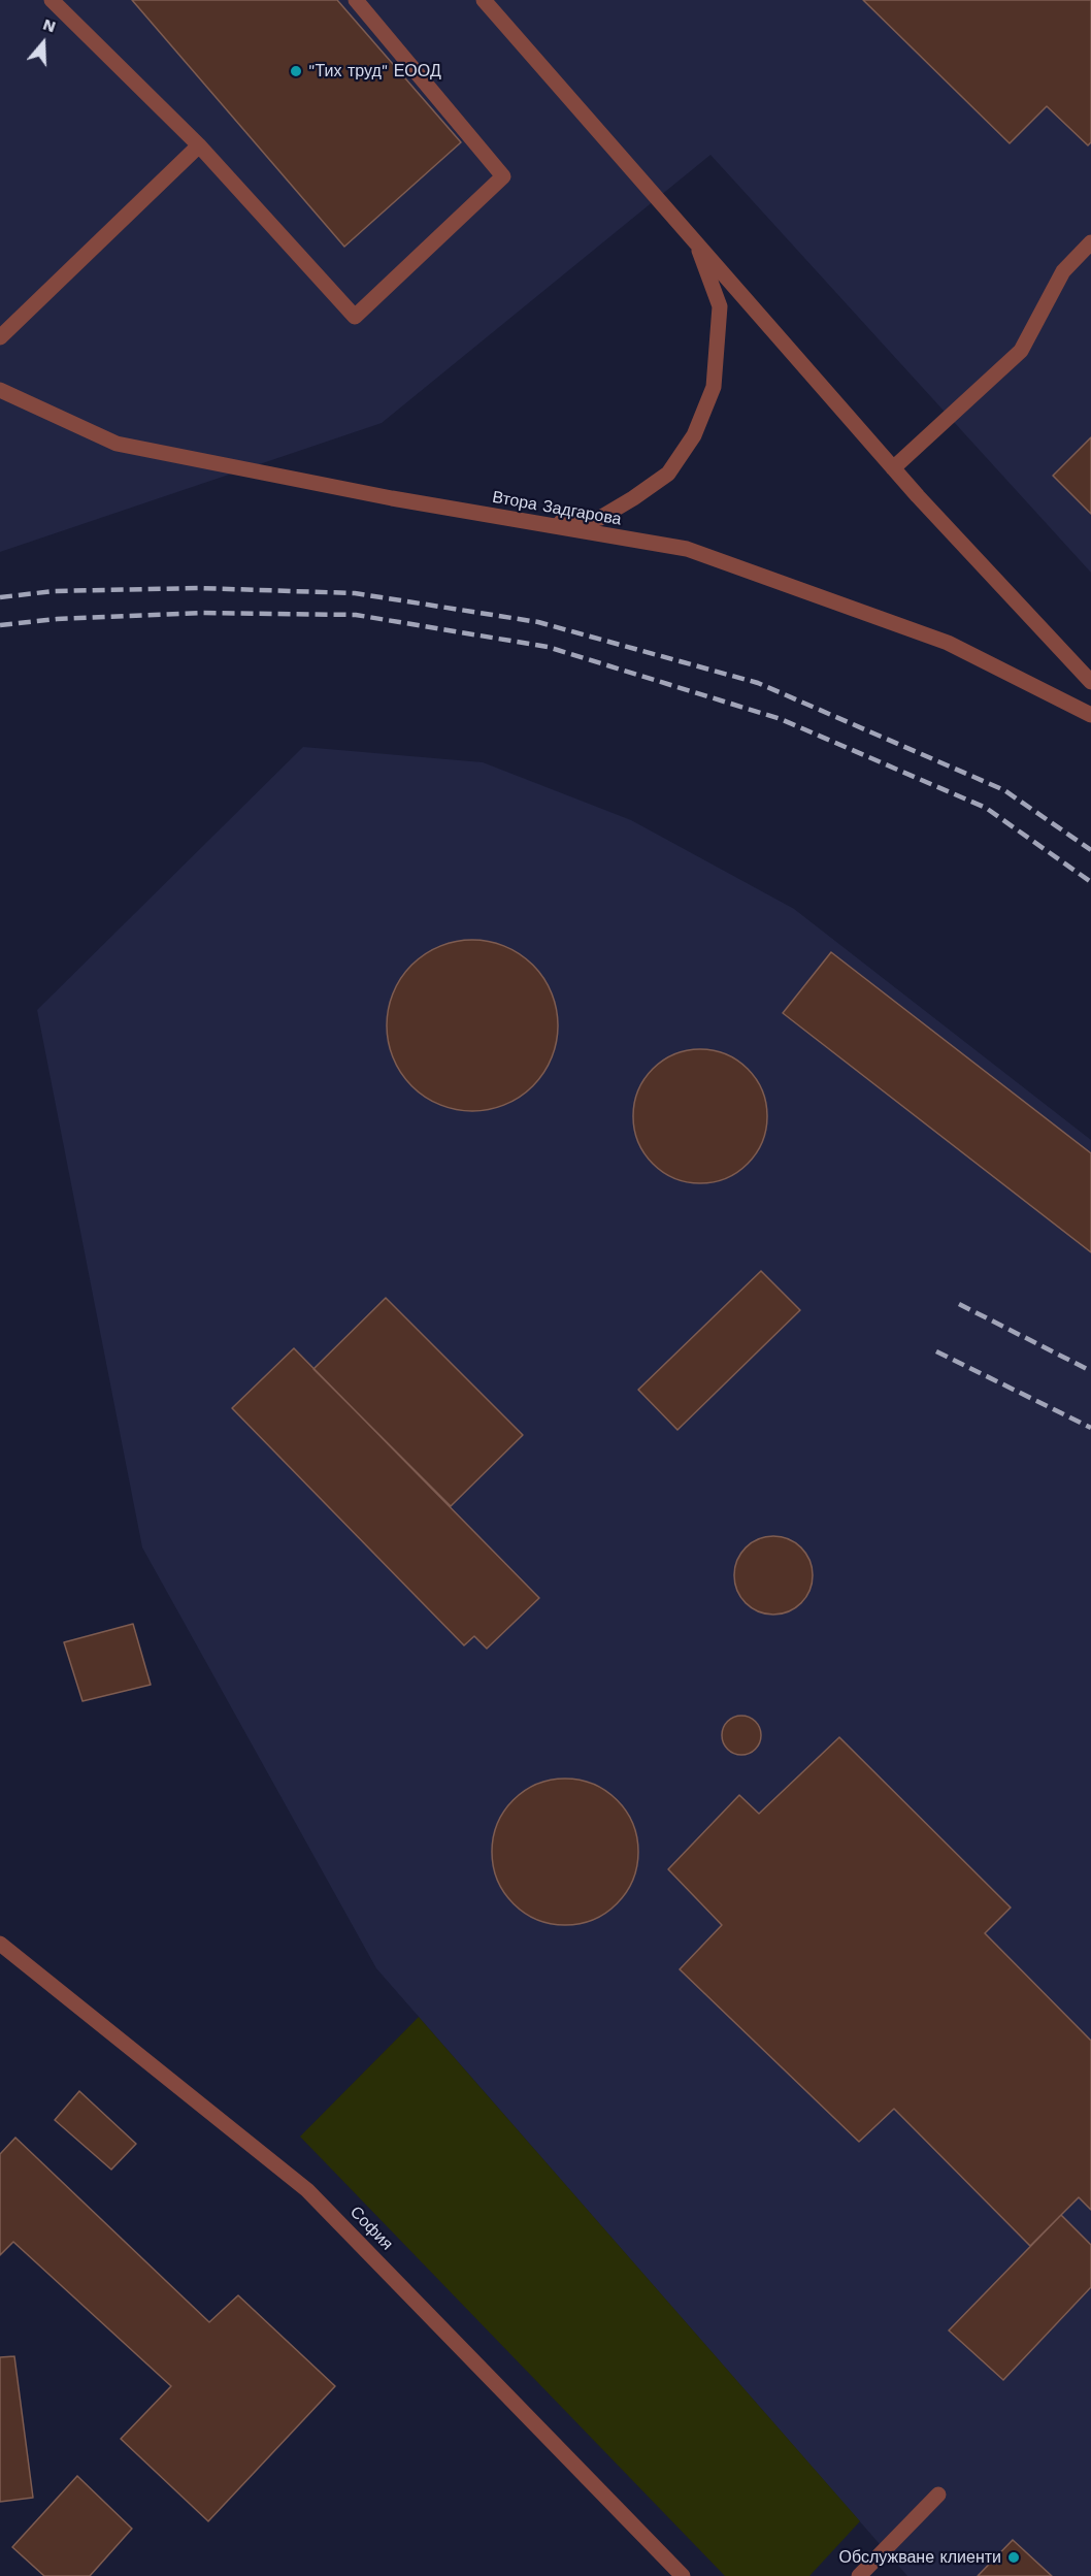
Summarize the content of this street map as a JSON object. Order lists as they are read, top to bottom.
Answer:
{
  "streets": {
    "street": ["Втора Задгарова", "София"]
  },
  "places": ["\"Тих труд\" ЕООД", "Обслужване клиенти"],
  "north": "top"
}
